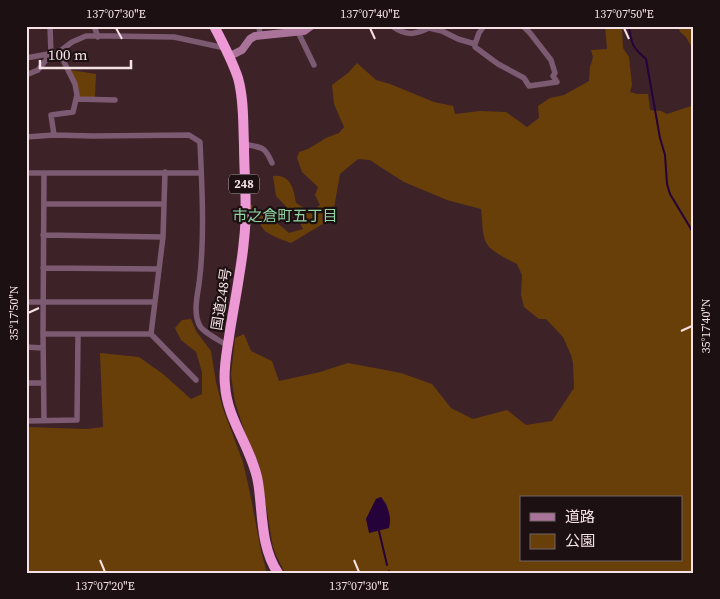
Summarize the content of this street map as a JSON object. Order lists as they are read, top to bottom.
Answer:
{
  "streets": {
    "highway": ["248", "国道248号"]
  },
  "districts": ["市之倉町五丁目"],
  "legend": ["道路", "公園"],
  "scale_bar": "100 m",
  "coordinates": [
    "137°07'30\"E",
    "137°07'40\"E",
    "137°07'50\"E",
    "35°17'50\"N",
    "35°17'40\"N",
    "137°07'20\"E"
  ]
}
